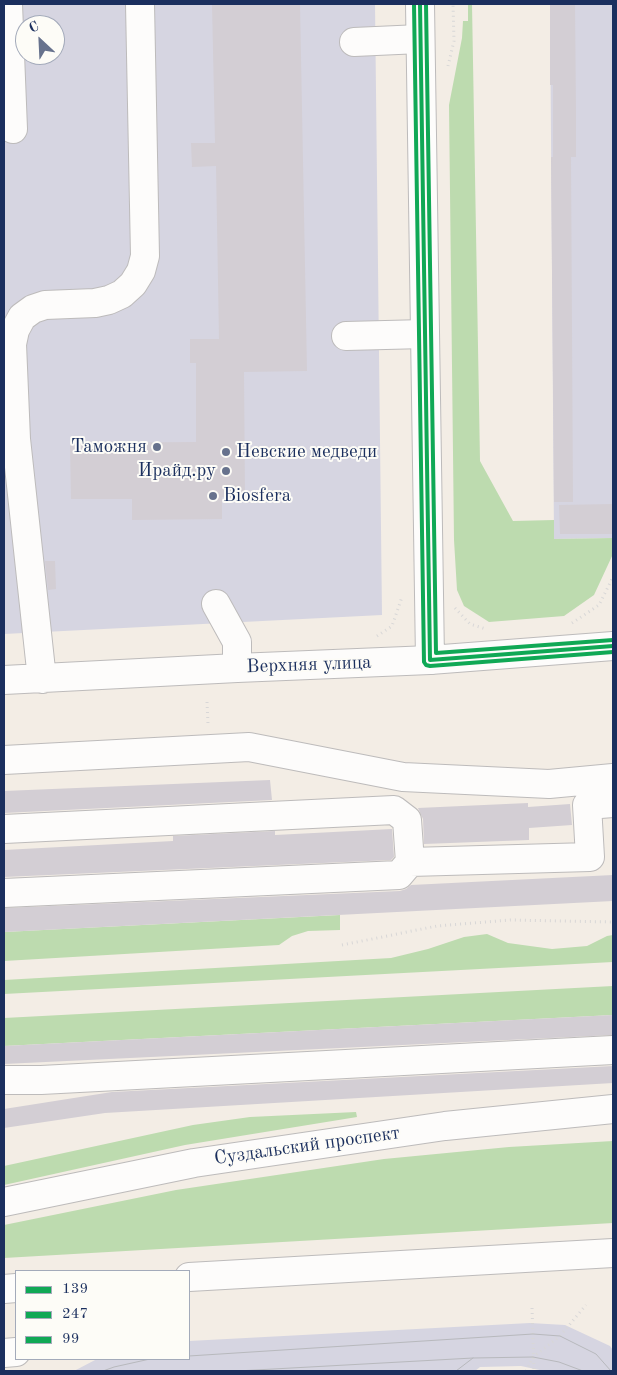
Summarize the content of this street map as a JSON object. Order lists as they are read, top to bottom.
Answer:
{
  "streets": {
    "main road": ["Верхняя улица", "Суздальский проспект"]
  },
  "places": [
    "Таможня",
    "Невские медведи",
    "Ирайд.ру",
    "Biosfera"
  ],
  "lines": ["transit line 139", "transit line 247", "transit line 99"],
  "legend": ["139", "247", "99"],
  "north": "top left"
}
